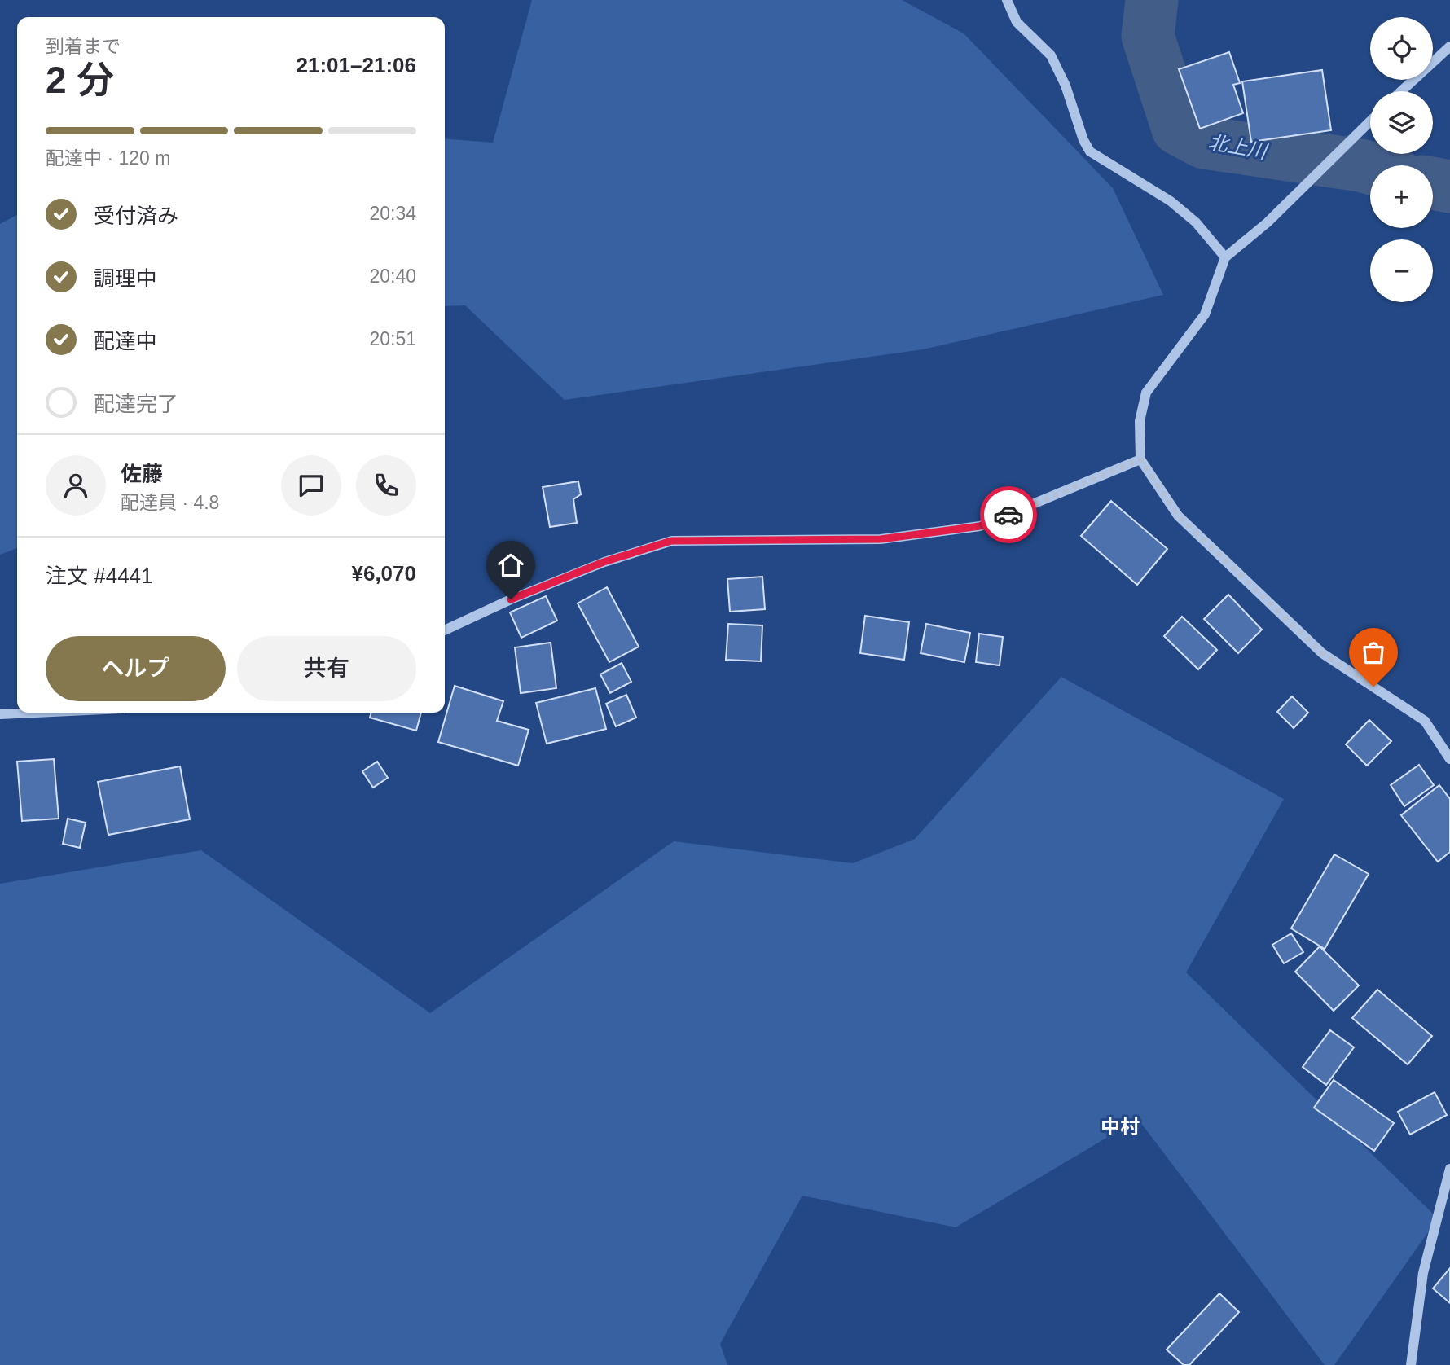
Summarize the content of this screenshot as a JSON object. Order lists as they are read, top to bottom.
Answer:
{
  "districts": ["中村"],
  "water": ["北上川"],
  "page": {
    "map_buttons": ["+", "−"],
    "heading": ["2 分", "到着まで", "21:01–21:06"],
    "panel": [
      "佐藤",
      "配達員 · 4.8",
      "注文 #4441",
      "¥6,070"
    ],
    "bar": "配達中 · 120 m",
    "list": [
      ["受付済み", "20:34"],
      ["調理中", "20:40"],
      ["配達中", "20:51"],
      "配達完了"
    ],
    "buttons": ["ヘルプ", "共有"]
  }
}
